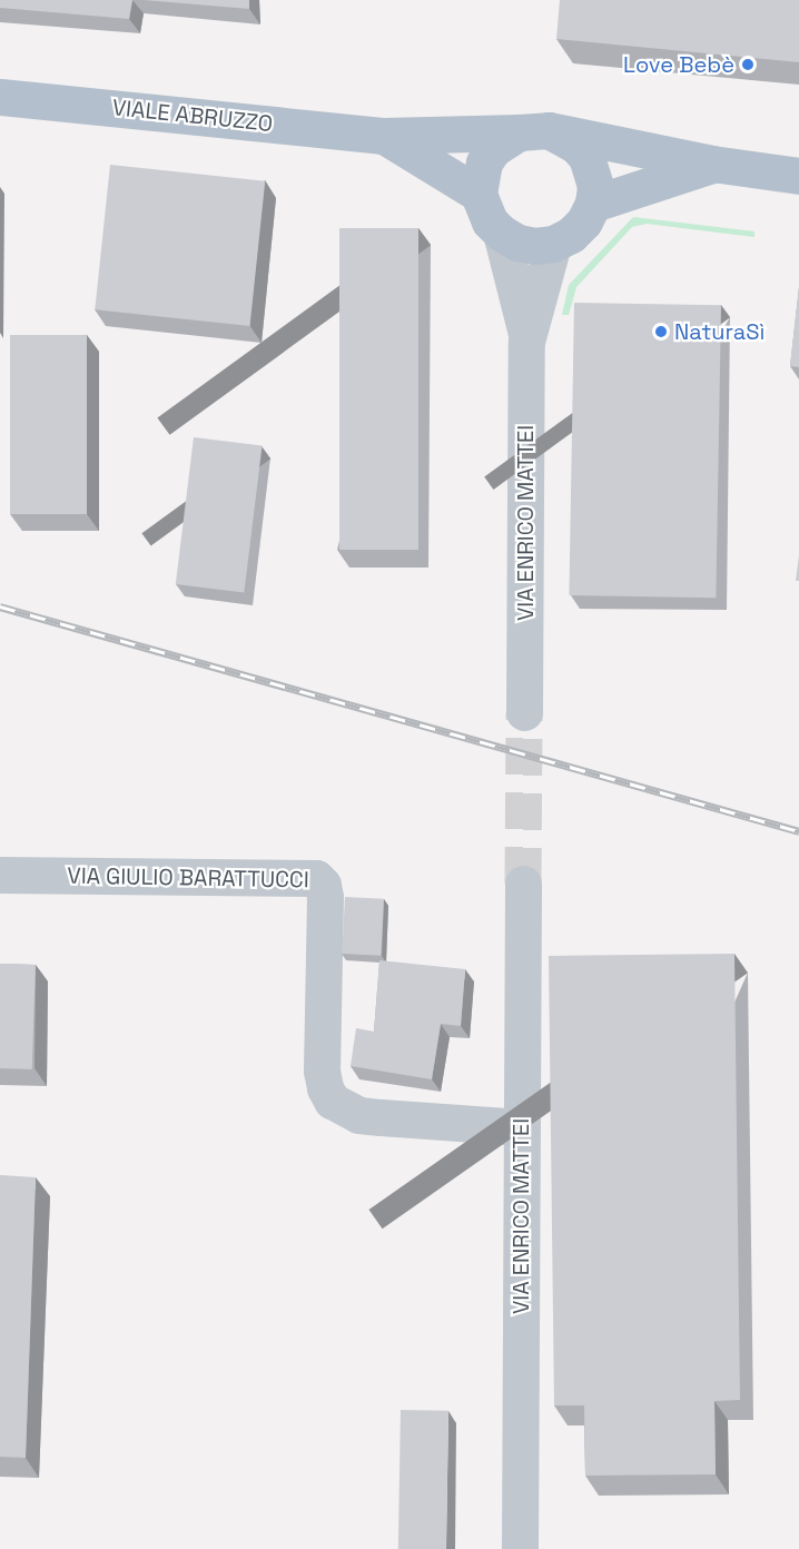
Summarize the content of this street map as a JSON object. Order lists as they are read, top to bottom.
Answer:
{
  "streets": {
    "main road": ["VIALE ABRUZZO"],
    "street": ["VIA ENRICO MATTEI", "VIA GIULIO BARATTUCCI"]
  },
  "crossings": [
    ["VIA ENRICO MATTEI", "VIA GIULIO BARATTUCCI"]
  ],
  "places": ["Love Bebè", "NaturaSì"]
}
